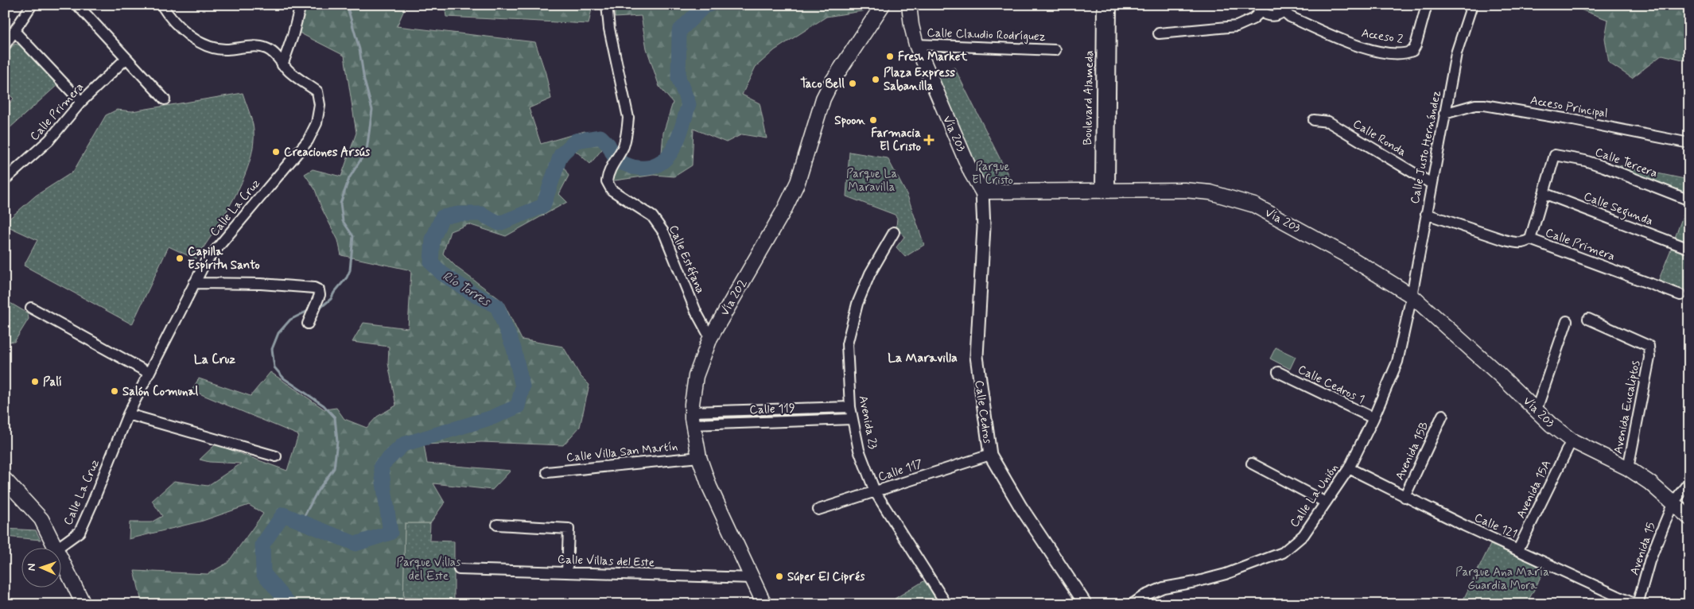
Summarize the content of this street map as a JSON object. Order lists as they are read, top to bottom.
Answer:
{
  "streets": {
    "main road": ["Vía 203", "Vía 202"],
    "street": [
      "Calle Claudio Rodríguez",
      "Acceso 2",
      "Boulevard Alameda",
      "Acceso Principal",
      "Calle Primera",
      "Calle Ronda",
      "Calle Justo Hernández",
      "Calle Tercera",
      "Calle La Cruz",
      "Calle Segunda",
      "Calle Estéfana",
      "Calle Cedros 1",
      "Avenida Eucaliptos",
      "Calle 119",
      "Calle Cedros",
      "Avenida 23",
      "Avenida 15B",
      "Calle Villa San Martín",
      "Calle 117",
      "Avenida 15A",
      "Calle La Unión",
      "Calle 121",
      "Avenida 15",
      "Calle Villas del Este"
    ]
  },
  "crossings": [
    ["Calle Claudio Rodríguez", "Vía 203"],
    ["Boulevard Alameda", "Vía 203"],
    ["Acceso Principal", "Calle Justo Hernández"],
    ["Calle Primera", "Calle Justo Hernández"],
    ["Vía 203", "Calle Justo Hernández"],
    ["Vía 203", "Avenida Eucaliptos"],
    ["Vía 203", "Calle Cedros"],
    ["Vía 203", "Avenida 15A"],
    ["Vía 203", "Calle La Unión"],
    ["Vía 203", "Avenida 15"],
    ["Calle Ronda", "Calle Justo Hernández"],
    ["Calle Justo Hernández", "Calle La Unión"],
    ["Calle Tercera", "Calle Segunda"],
    ["Calle Estéfana", "Vía 202"],
    ["Vía 202", "Calle 119"],
    ["Vía 202", "Calle Villa San Martín"],
    ["Vía 202", "Calle Villas del Este"],
    ["Calle Cedros 1", "Calle La Unión"],
    ["Calle 119", "Avenida 23"],
    ["Calle Cedros", "Calle 117"],
    ["Avenida 23", "Calle 117"],
    ["Avenida 15B", "Calle 121"],
    ["Avenida 15A", "Calle 121"],
    ["Calle La Unión", "Calle 121"],
    ["Calle 121", "Avenida 15"]
  ],
  "districts": ["La Maravilla", "La Cruz"],
  "water": ["Río Torres"],
  "parks": [
    "Parque El Cristo",
    "Parque La Maravilla",
    "Parque Villas del Este",
    "Parque Ana María Guardia Mora"
  ],
  "places": {
    "other": [
      "Fresh Market",
      "Plaza Express Sabanilla",
      "Taco Bell",
      "Spoon",
      "Creaciones Arsús",
      "Capilla Espíritu Santo",
      "Palí",
      "Salón Comunal",
      "Súper El Ciprés"
    ],
    "health": ["Farmacia El Cristo"]
  },
  "north": "left"
}
